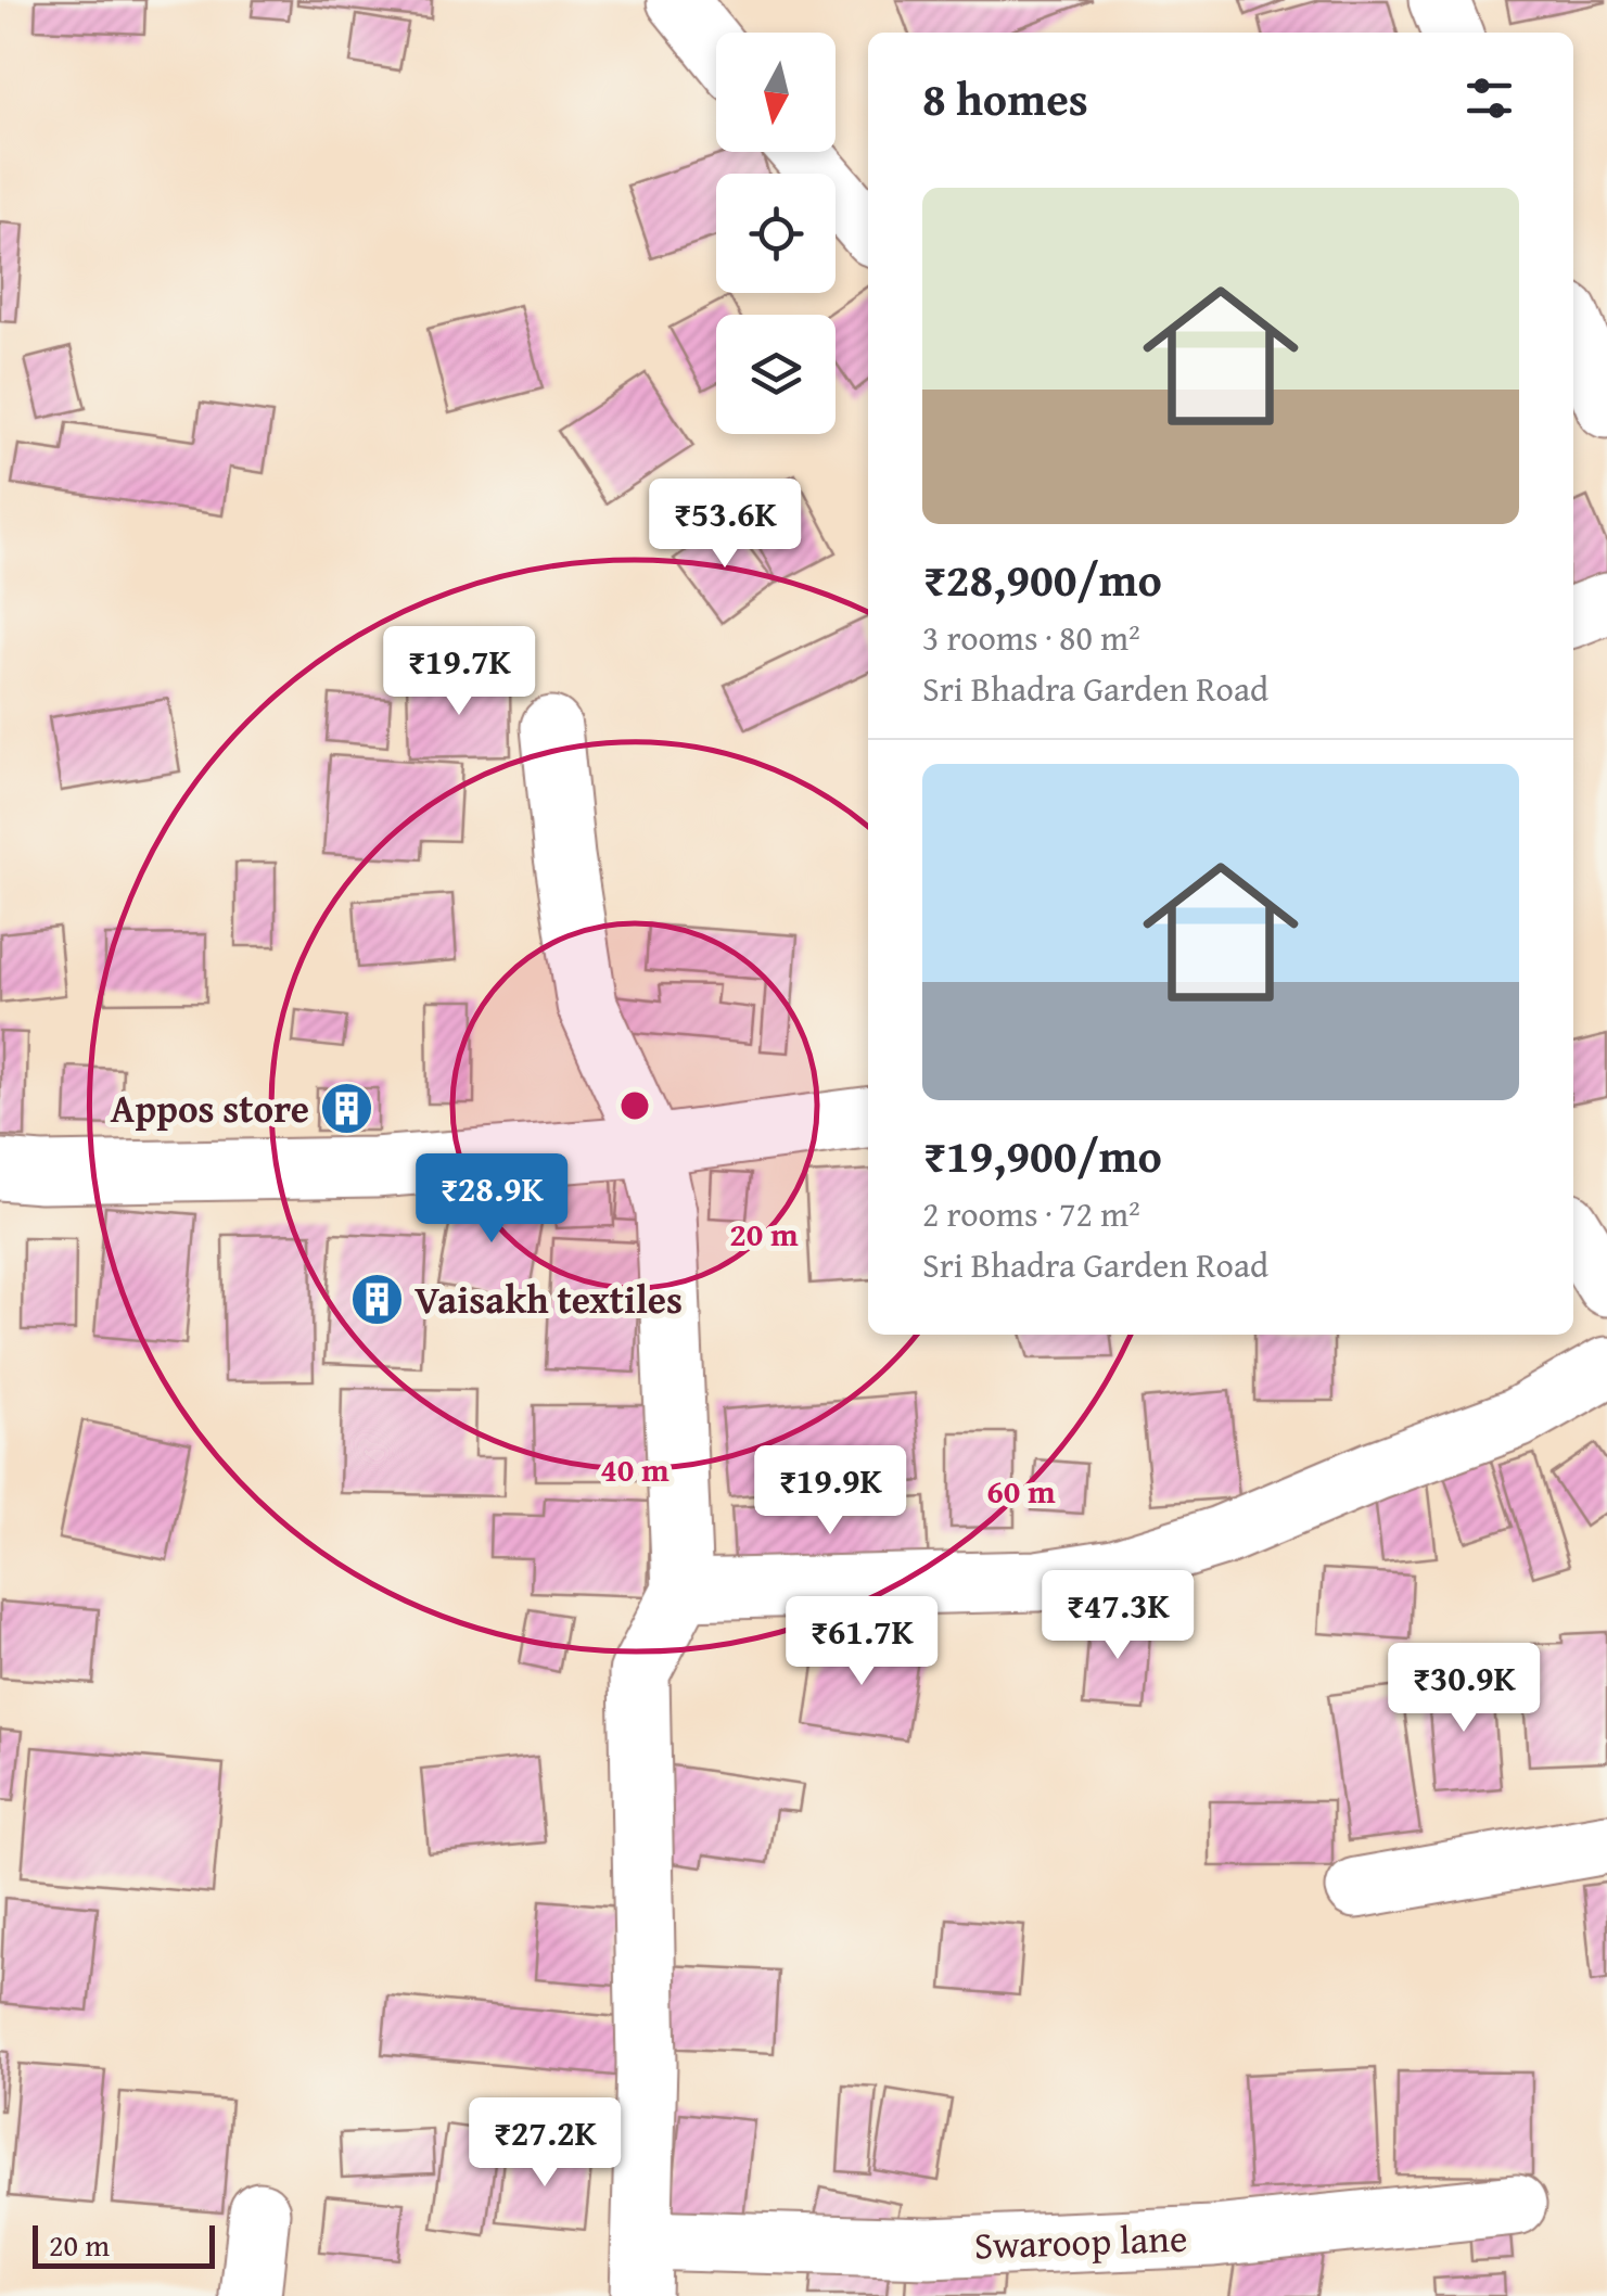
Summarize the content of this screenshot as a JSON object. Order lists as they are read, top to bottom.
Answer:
{
  "streets": {
    "street": ["Swaroop lane"]
  },
  "places": {
    "building": ["Appos store", "Vaisakh textiles"]
  },
  "scale_bar": "20 m",
  "north": "bottom",
  "page": {
    "heading": "8 homes",
    "list": [
      {
        "name": "₹28,900/mo",
        "note": "3 rooms · 80 m² · Sri Bhadra Garden Road"
      },
      {
        "name": "₹19,900/mo",
        "note": "2 rooms · 72 m² · Sri Bhadra Garden Road"
      }
    ],
    "price": [
      "₹53.6K",
      "₹19.7K",
      "₹28.9K",
      "₹19.9K",
      "₹47.3K",
      "₹61.7K",
      "₹30.9K",
      "₹27.2K"
    ],
    "scale": "20 m"
  },
  "rings": ["20 m", "40 m", "60 m"]
}
